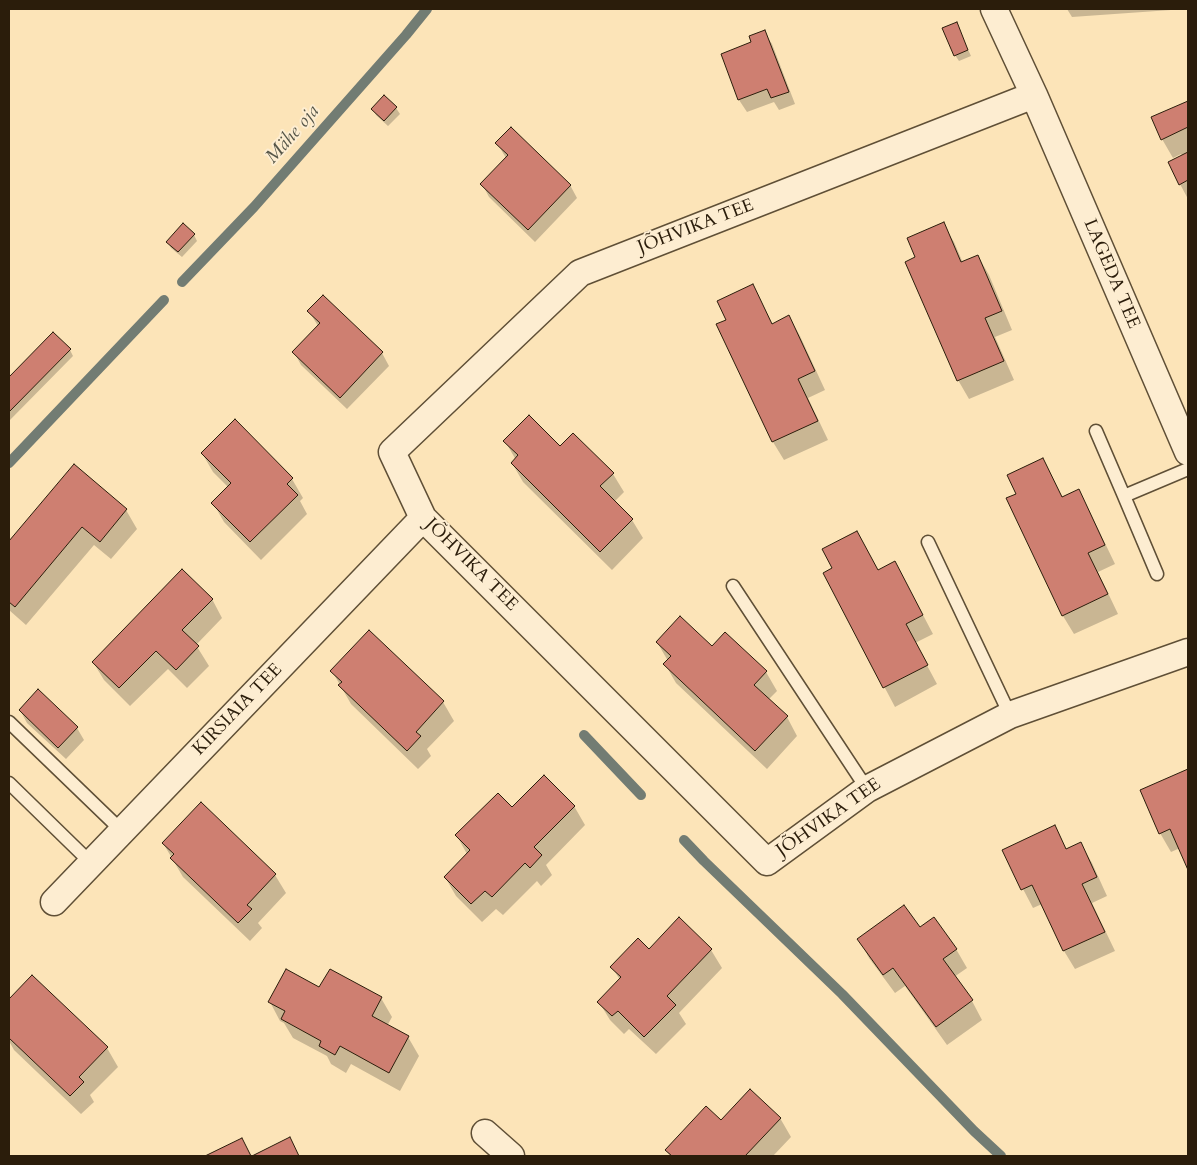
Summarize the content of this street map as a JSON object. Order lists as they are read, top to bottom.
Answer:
{
  "streets": {
    "street": ["JÕHVIKA TEE", "LAGEDA TEE", "KIRSIAIA TEE"]
  },
  "crossings": [
    ["JÕHVIKA TEE", "LAGEDA TEE"],
    ["JÕHVIKA TEE", "KIRSIAIA TEE"]
  ],
  "water": ["Mähe oja"]
}
